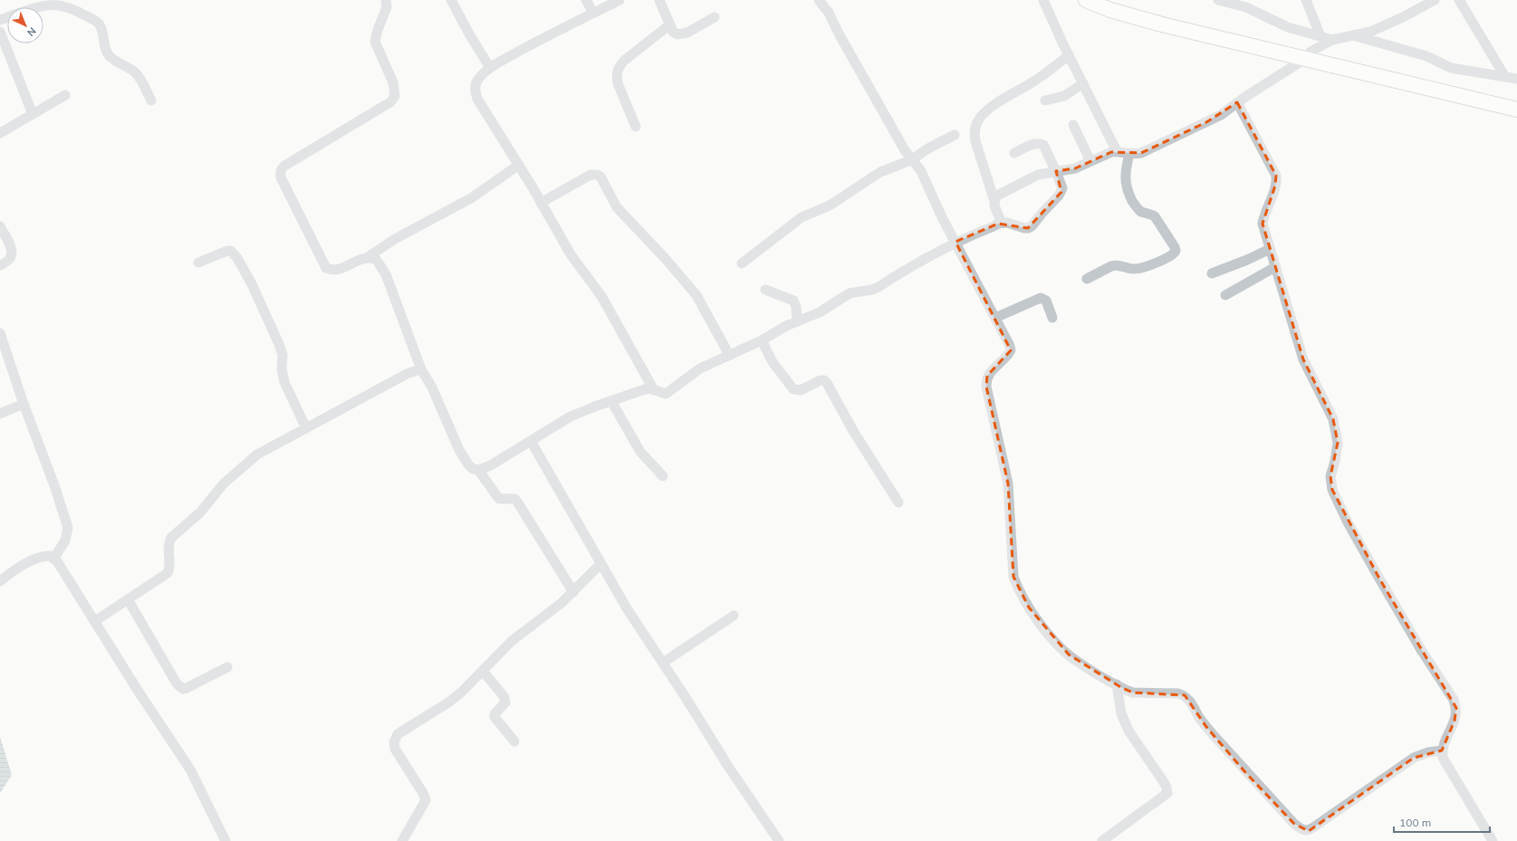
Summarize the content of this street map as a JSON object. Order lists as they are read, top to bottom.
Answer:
{
  "scale_bar": "100 m",
  "north": "bottom right"
}
